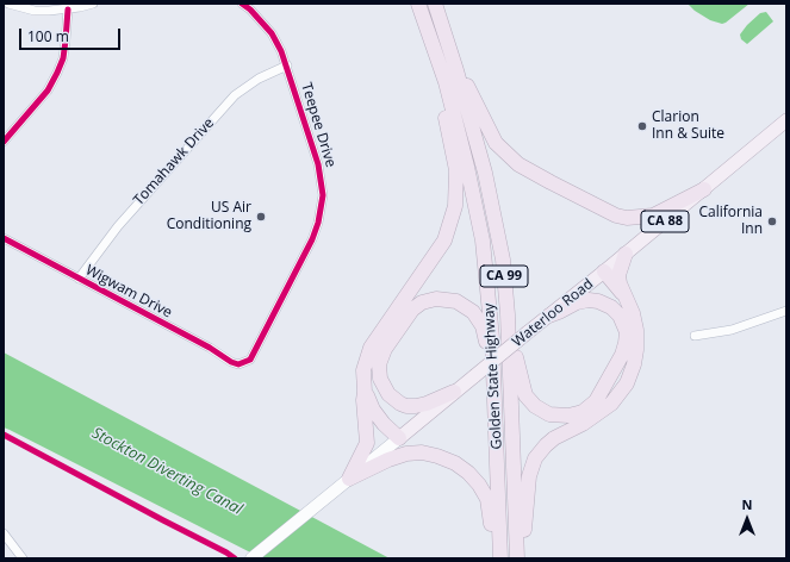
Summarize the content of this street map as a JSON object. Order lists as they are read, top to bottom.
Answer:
{
  "streets": {
    "highway": ["CA 99", "Golden State Highway"],
    "main road": ["CA 88", "Waterloo Road"],
    "street": ["Teepee Drive", "Tomahawk Drive", "Wigwam Drive"]
  },
  "crossings": [
    ["Teepee Drive", "Tomahawk Drive"],
    ["Teepee Drive", "Wigwam Drive"],
    ["Tomahawk Drive", "Wigwam Drive"]
  ],
  "water": ["Stockton Diverting Canal"],
  "places": ["Clarion Inn & Suite", "US Air Conditioning", "California Inn"],
  "scale_bar": "100 m",
  "north": "top"
}
